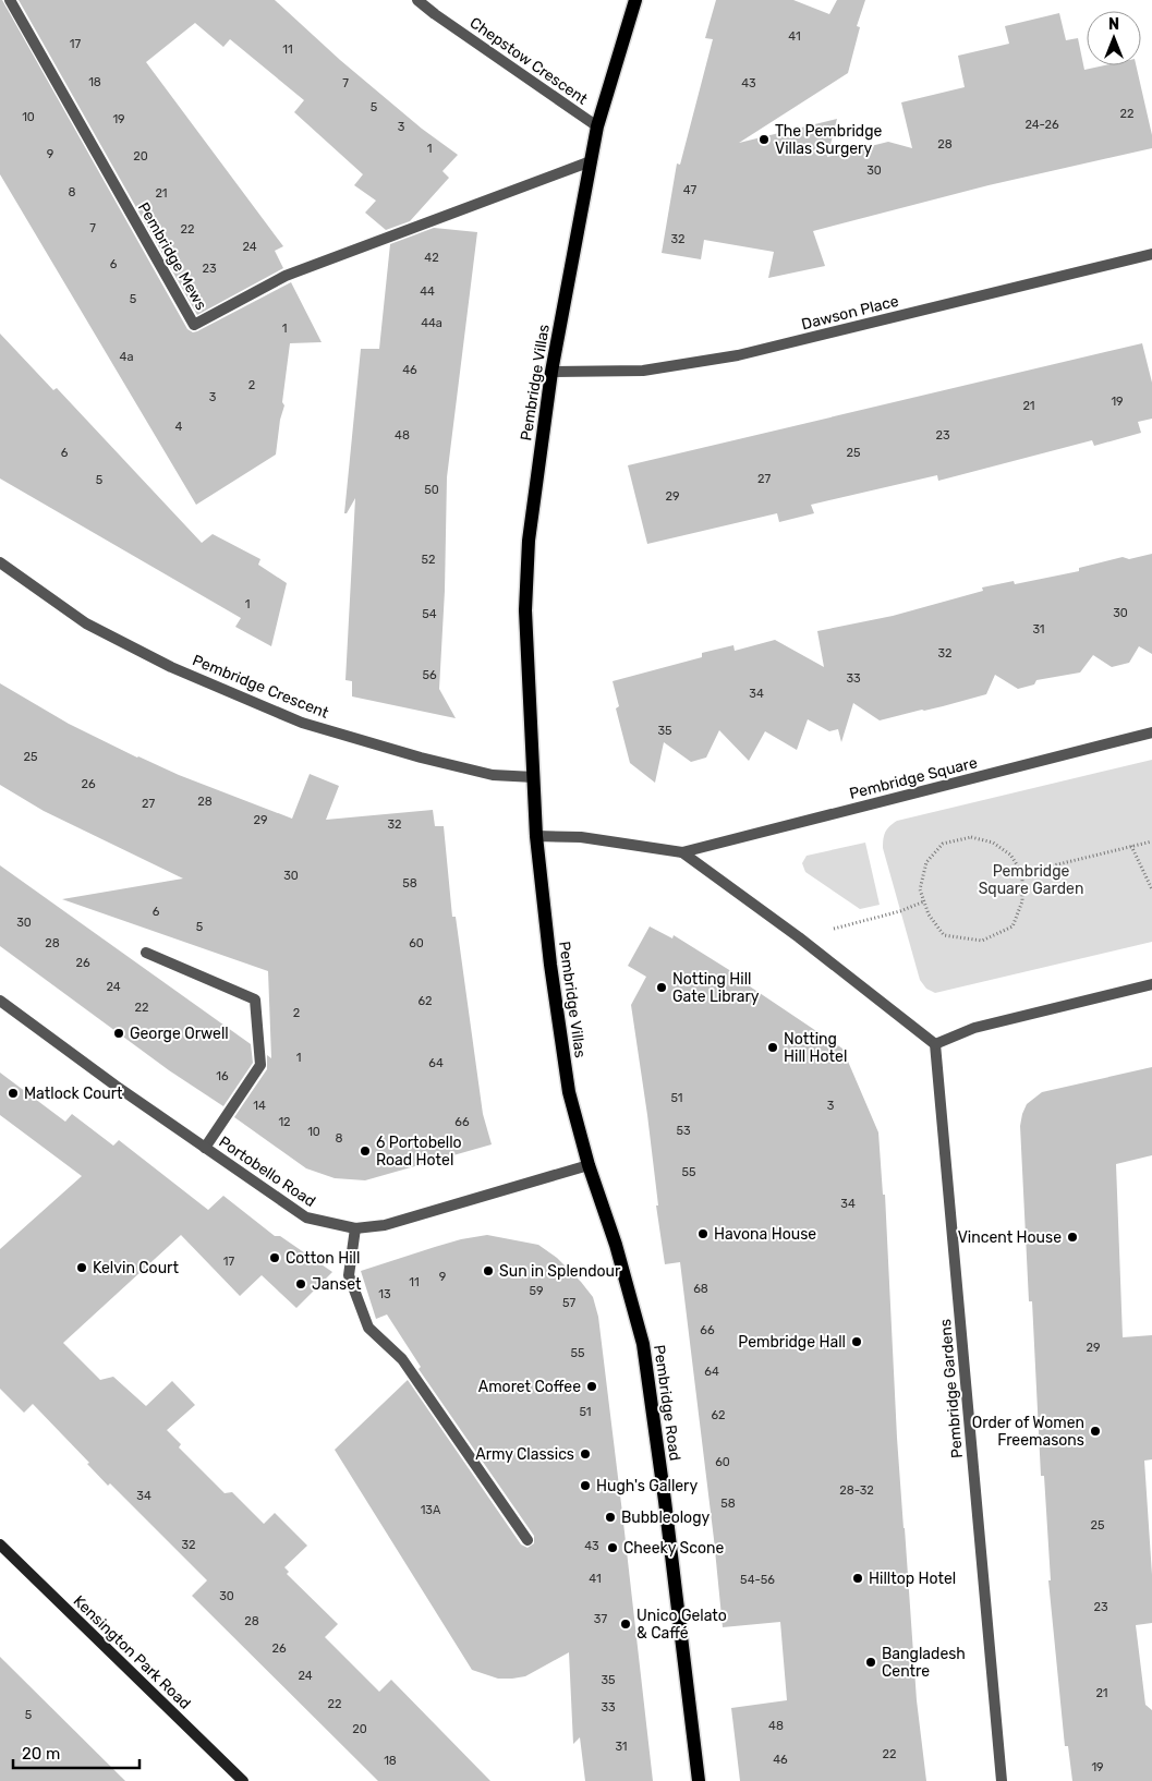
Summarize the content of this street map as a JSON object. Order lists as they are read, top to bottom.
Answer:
{
  "streets": {
    "main road": ["Pembridge Villas", "Pembridge Road", "Kensington Park Road"],
    "street": [
      "Chepstow Crescent",
      "Pembridge Mews",
      "Dawson Place",
      "Pembridge Crescent",
      "Pembridge Square",
      "Portobello Road",
      "Pembridge Gardens"
    ]
  },
  "crossings": [
    ["Chepstow Crescent", "Pembridge Villas"],
    ["Pembridge Mews", "Pembridge Villas"],
    ["Dawson Place", "Pembridge Villas"],
    ["Pembridge Villas", "Pembridge Crescent"],
    ["Pembridge Villas", "Pembridge Square"],
    ["Pembridge Villas", "Portobello Road"],
    ["Pembridge Villas", "Pembridge Road"],
    ["Pembridge Square", "Pembridge Gardens"],
    ["Portobello Road", "Pembridge Road"]
  ],
  "parks": ["Pembridge Square Garden"],
  "places": [
    "The Pembridge Villas Surgery",
    "Notting Hill Gate Library",
    "George Orwell",
    "Notting Hill Hotel",
    "Matlock Court",
    "6 Portobello Road Hotel",
    "Havona House",
    "Vincent House",
    "Cotton Hill",
    "Kelvin Court",
    "Sun in Splendour",
    "Janset",
    "Pembridge Hall",
    "Amoret Coffee",
    "Order of Women Freemasons",
    "Army Classics",
    "Hugh's Gallery",
    "Bubbleology",
    "Cheeky Scone",
    "Hilltop Hotel",
    "Unico Gelato & Caffé",
    "Bangladesh Centre"
  ],
  "house_numbers": [
    "41",
    "17",
    "11",
    "18",
    "7",
    "43",
    "5",
    "22",
    "10",
    "19",
    "24-26",
    "3",
    "28",
    "1",
    "9",
    "20",
    "30",
    "47",
    "8",
    "21",
    "7",
    "22",
    "32",
    "24",
    "42",
    "6",
    "23",
    "44",
    "5",
    "44a",
    "1",
    "4a",
    "46",
    "2",
    "3",
    "19",
    "21",
    "4",
    "48",
    "23",
    "6",
    "25",
    "27",
    "5",
    "50",
    "29",
    "52",
    "1",
    "30",
    "54",
    "31",
    "32",
    "56",
    "33",
    "34",
    "35",
    "25",
    "26",
    "28",
    "27",
    "29",
    "32",
    "30",
    "58",
    "6",
    "30",
    "5",
    "28",
    "60",
    "26",
    "24",
    "62",
    "22",
    "2",
    "1",
    "64",
    "16",
    "51",
    "14",
    "3",
    "12",
    "66",
    "53",
    "10",
    "8",
    "55",
    "34",
    "17",
    "9",
    "11",
    "68",
    "59",
    "13",
    "57",
    "66",
    "29",
    "55",
    "64",
    "51",
    "62",
    "60",
    "28-32",
    "34",
    "58",
    "13A",
    "25",
    "32",
    "43",
    "41",
    "54-56",
    "30",
    "23",
    "37",
    "28",
    "26",
    "24",
    "35",
    "21",
    "22",
    "33",
    "5",
    "48",
    "20",
    "31",
    "22",
    "46",
    "18",
    "19"
  ],
  "scale_bar": "20 m",
  "north": "top"
}
